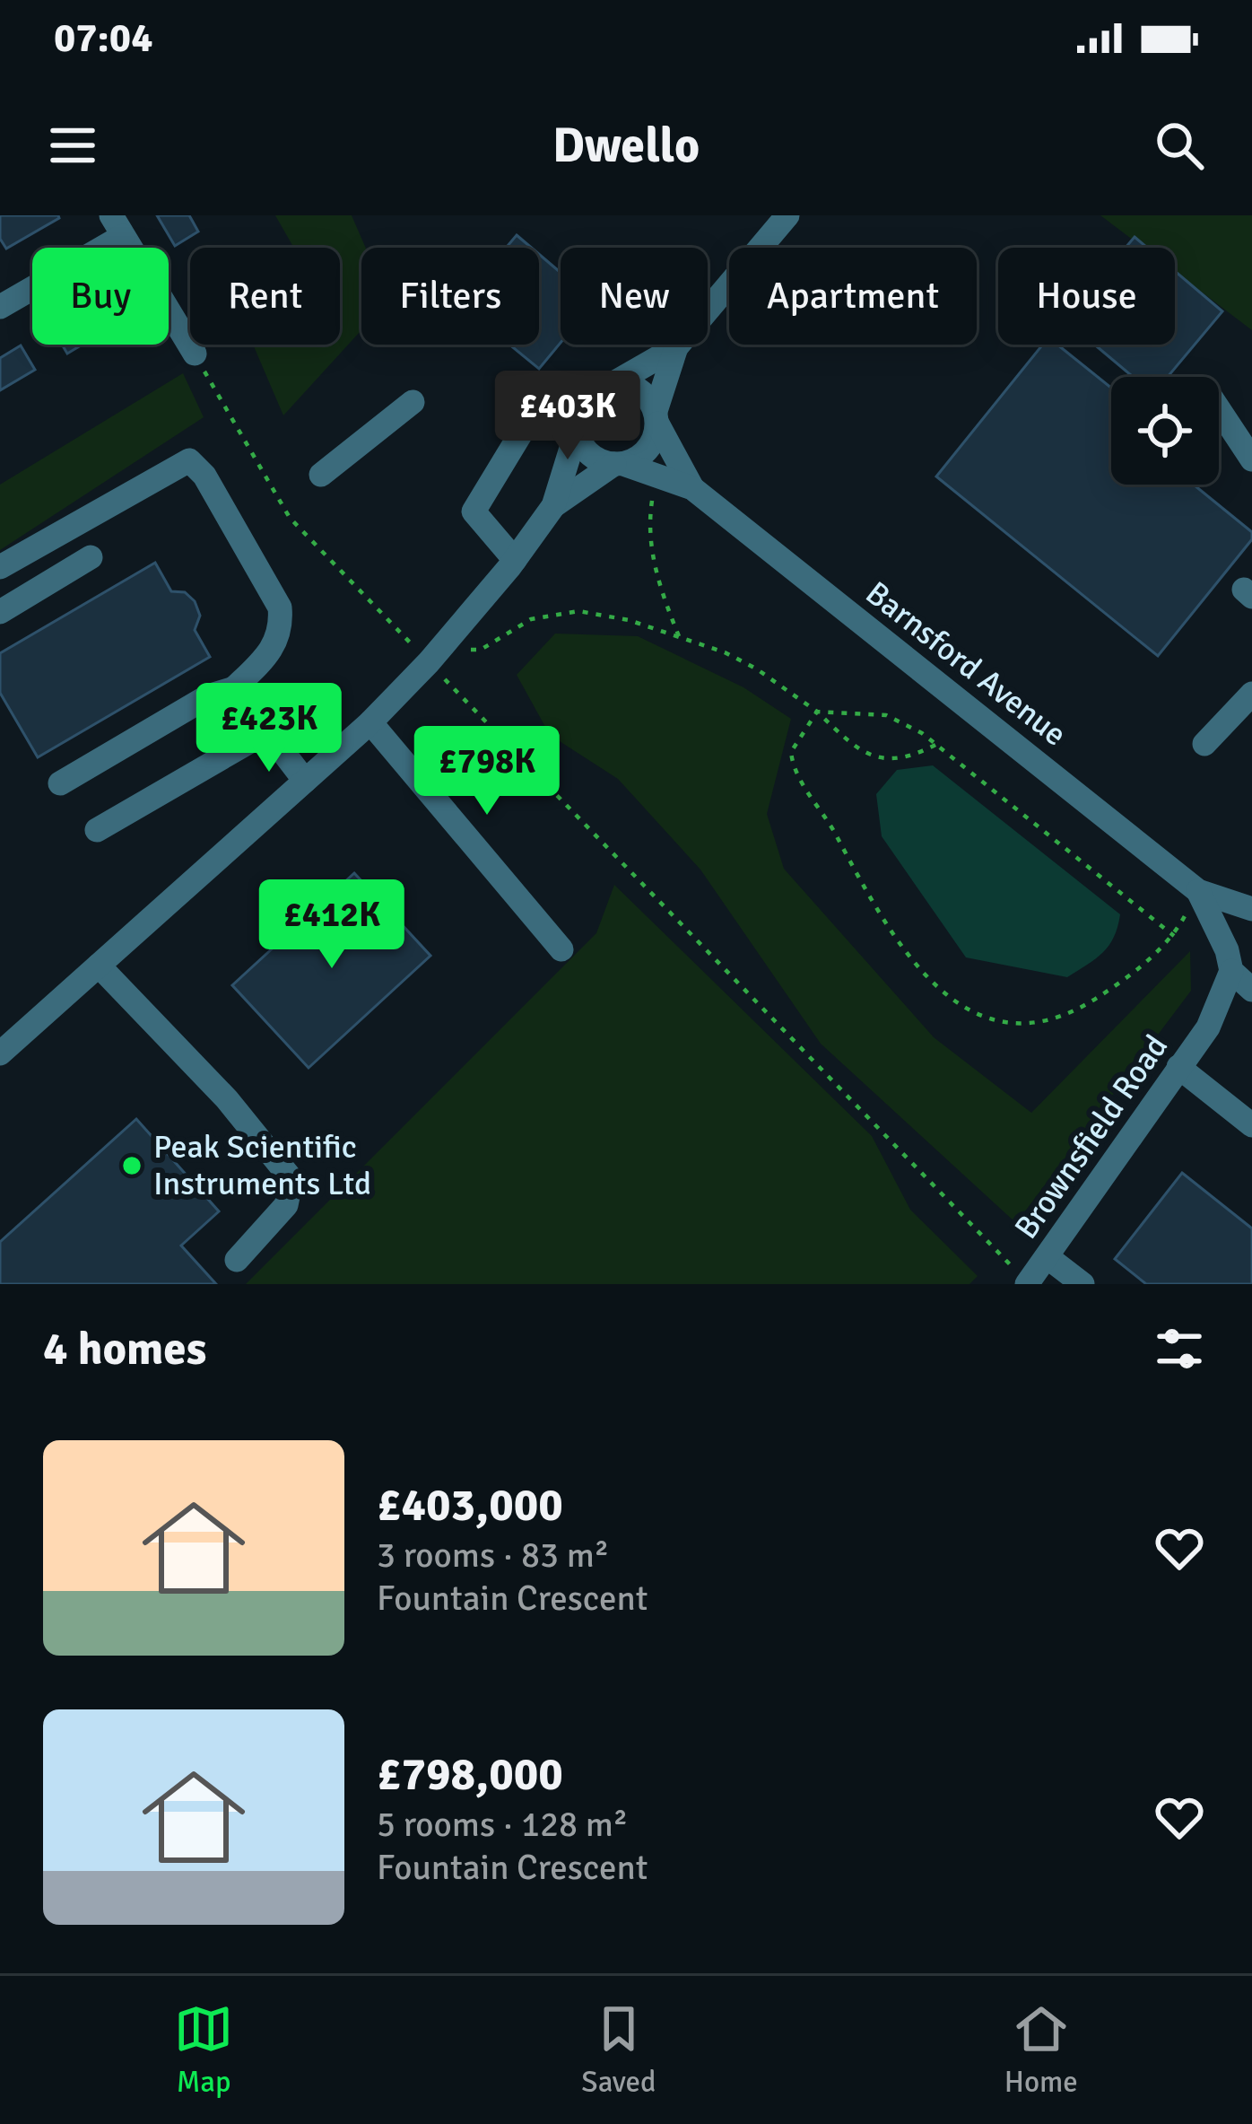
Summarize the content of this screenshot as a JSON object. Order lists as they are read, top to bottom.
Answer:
{
  "streets": {
    "street": ["Barnsford Avenue", "Brownsfield Road"]
  },
  "crossings": [
    ["Barnsford Avenue", "Brownsfield Road"]
  ],
  "places": ["Peak Scientific Instruments Ltd"],
  "page": {
    "status": "07:04",
    "header": "Dwello",
    "chip": [
      "Buy",
      "Rent",
      "Filters",
      "New",
      "Apartment",
      "House"
    ],
    "price": [
      "£403K",
      "£423K",
      "£798K",
      "£412K"
    ],
    "heading": "4 homes",
    "list": [
      {
        "name": "£403,000",
        "note": "3 rooms · 83 m² · Fountain Crescent"
      },
      {
        "name": "£798,000",
        "note": "5 rooms · 128 m² · Fountain Crescent"
      }
    ],
    "tabs": ["Map", "Saved", "Home"]
  }
}
